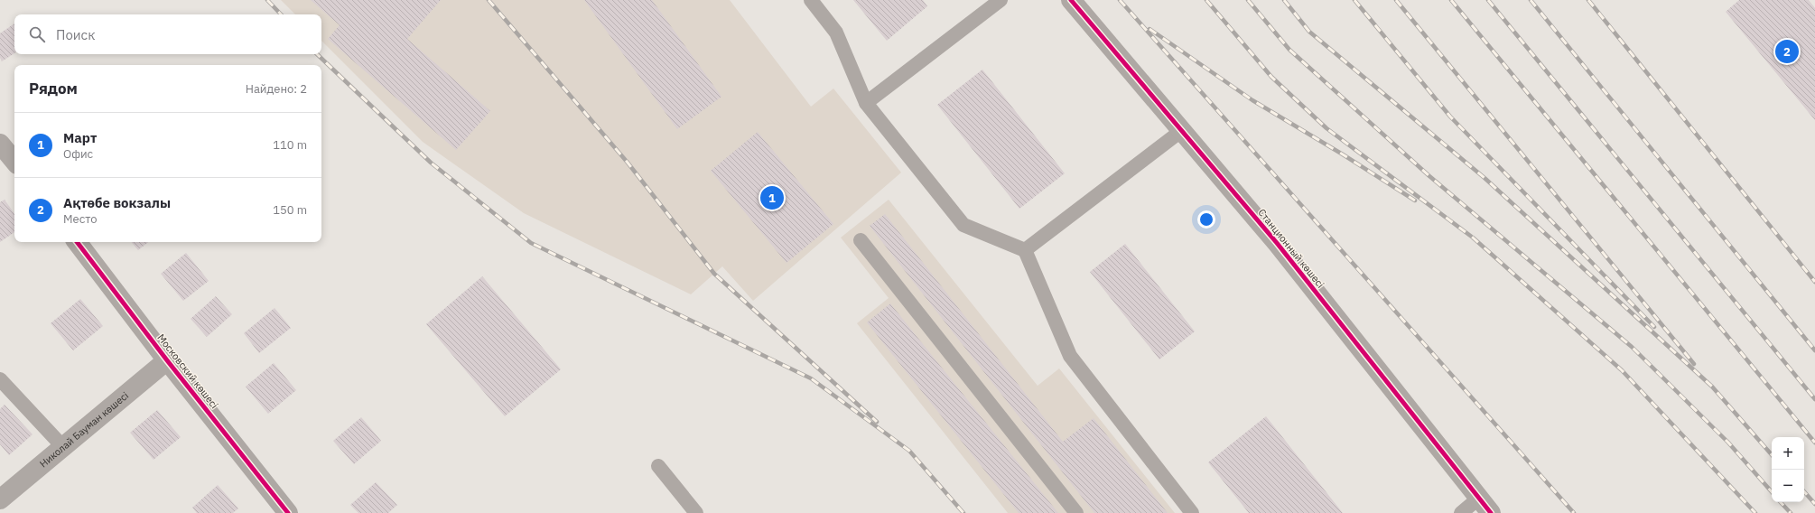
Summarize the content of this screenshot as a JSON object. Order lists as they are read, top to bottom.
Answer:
{
  "streets": {
    "street": ["Станционный көшесі", "Московский көшесі", "Николай Бауман көшесі"]
  },
  "crossings": [
    ["Московский көшесі", "Николай Бауман көшесі"]
  ],
  "page": {
    "search": "Поиск",
    "pins": ["2", "1"],
    "heading": ["Рядом", "Найдено: 2"],
    "list": [
      {
        "mark": "1",
        "name": "Март",
        "note": "Офис",
        "value": "110 m"
      },
      {
        "mark": "2",
        "name": "Ақтөбе вокзалы",
        "note": "Место",
        "value": "150 m"
      }
    ],
    "map_buttons": ["+", "−"]
  }
}
